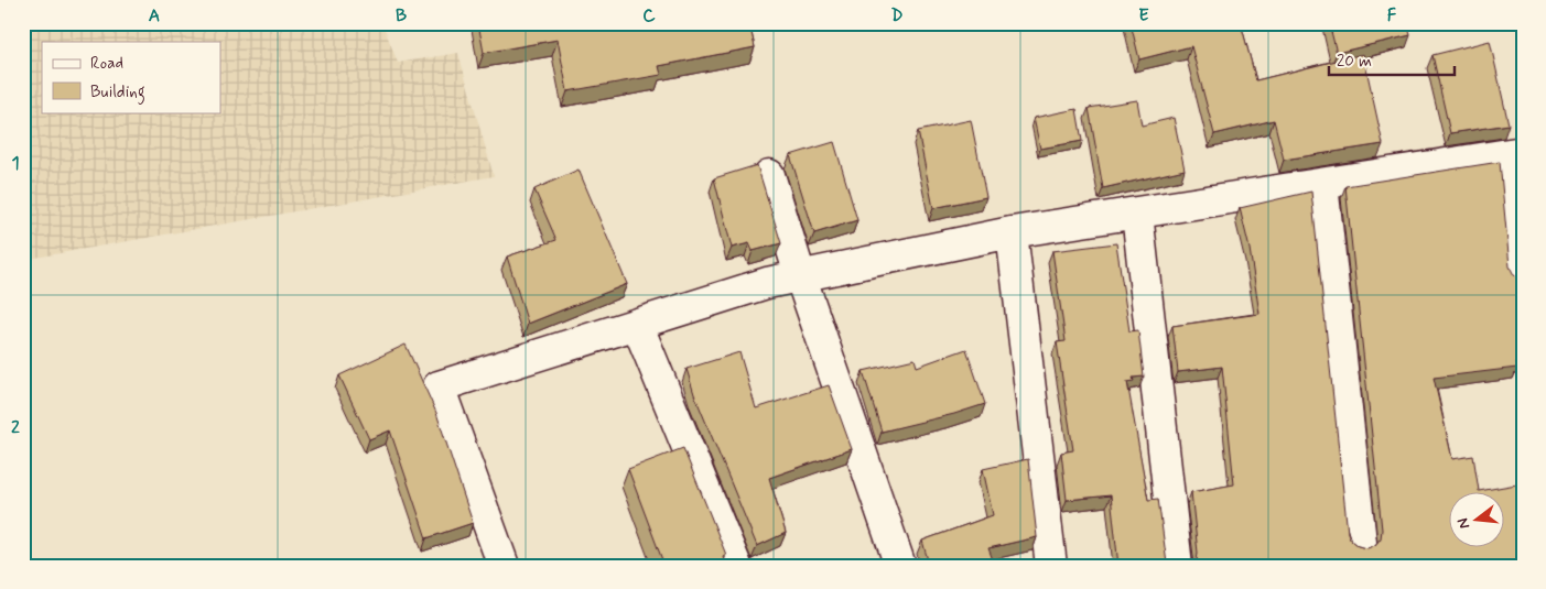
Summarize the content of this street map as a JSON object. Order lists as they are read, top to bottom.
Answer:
{
  "legend": ["Road", "Building"],
  "scale_bar": "20 m",
  "north": "left",
  "grid": {
    "columns": [
      "A",
      "B",
      "C",
      "D",
      "E",
      "F"
    ],
    "rows": ["1", "2"]
  }
}
